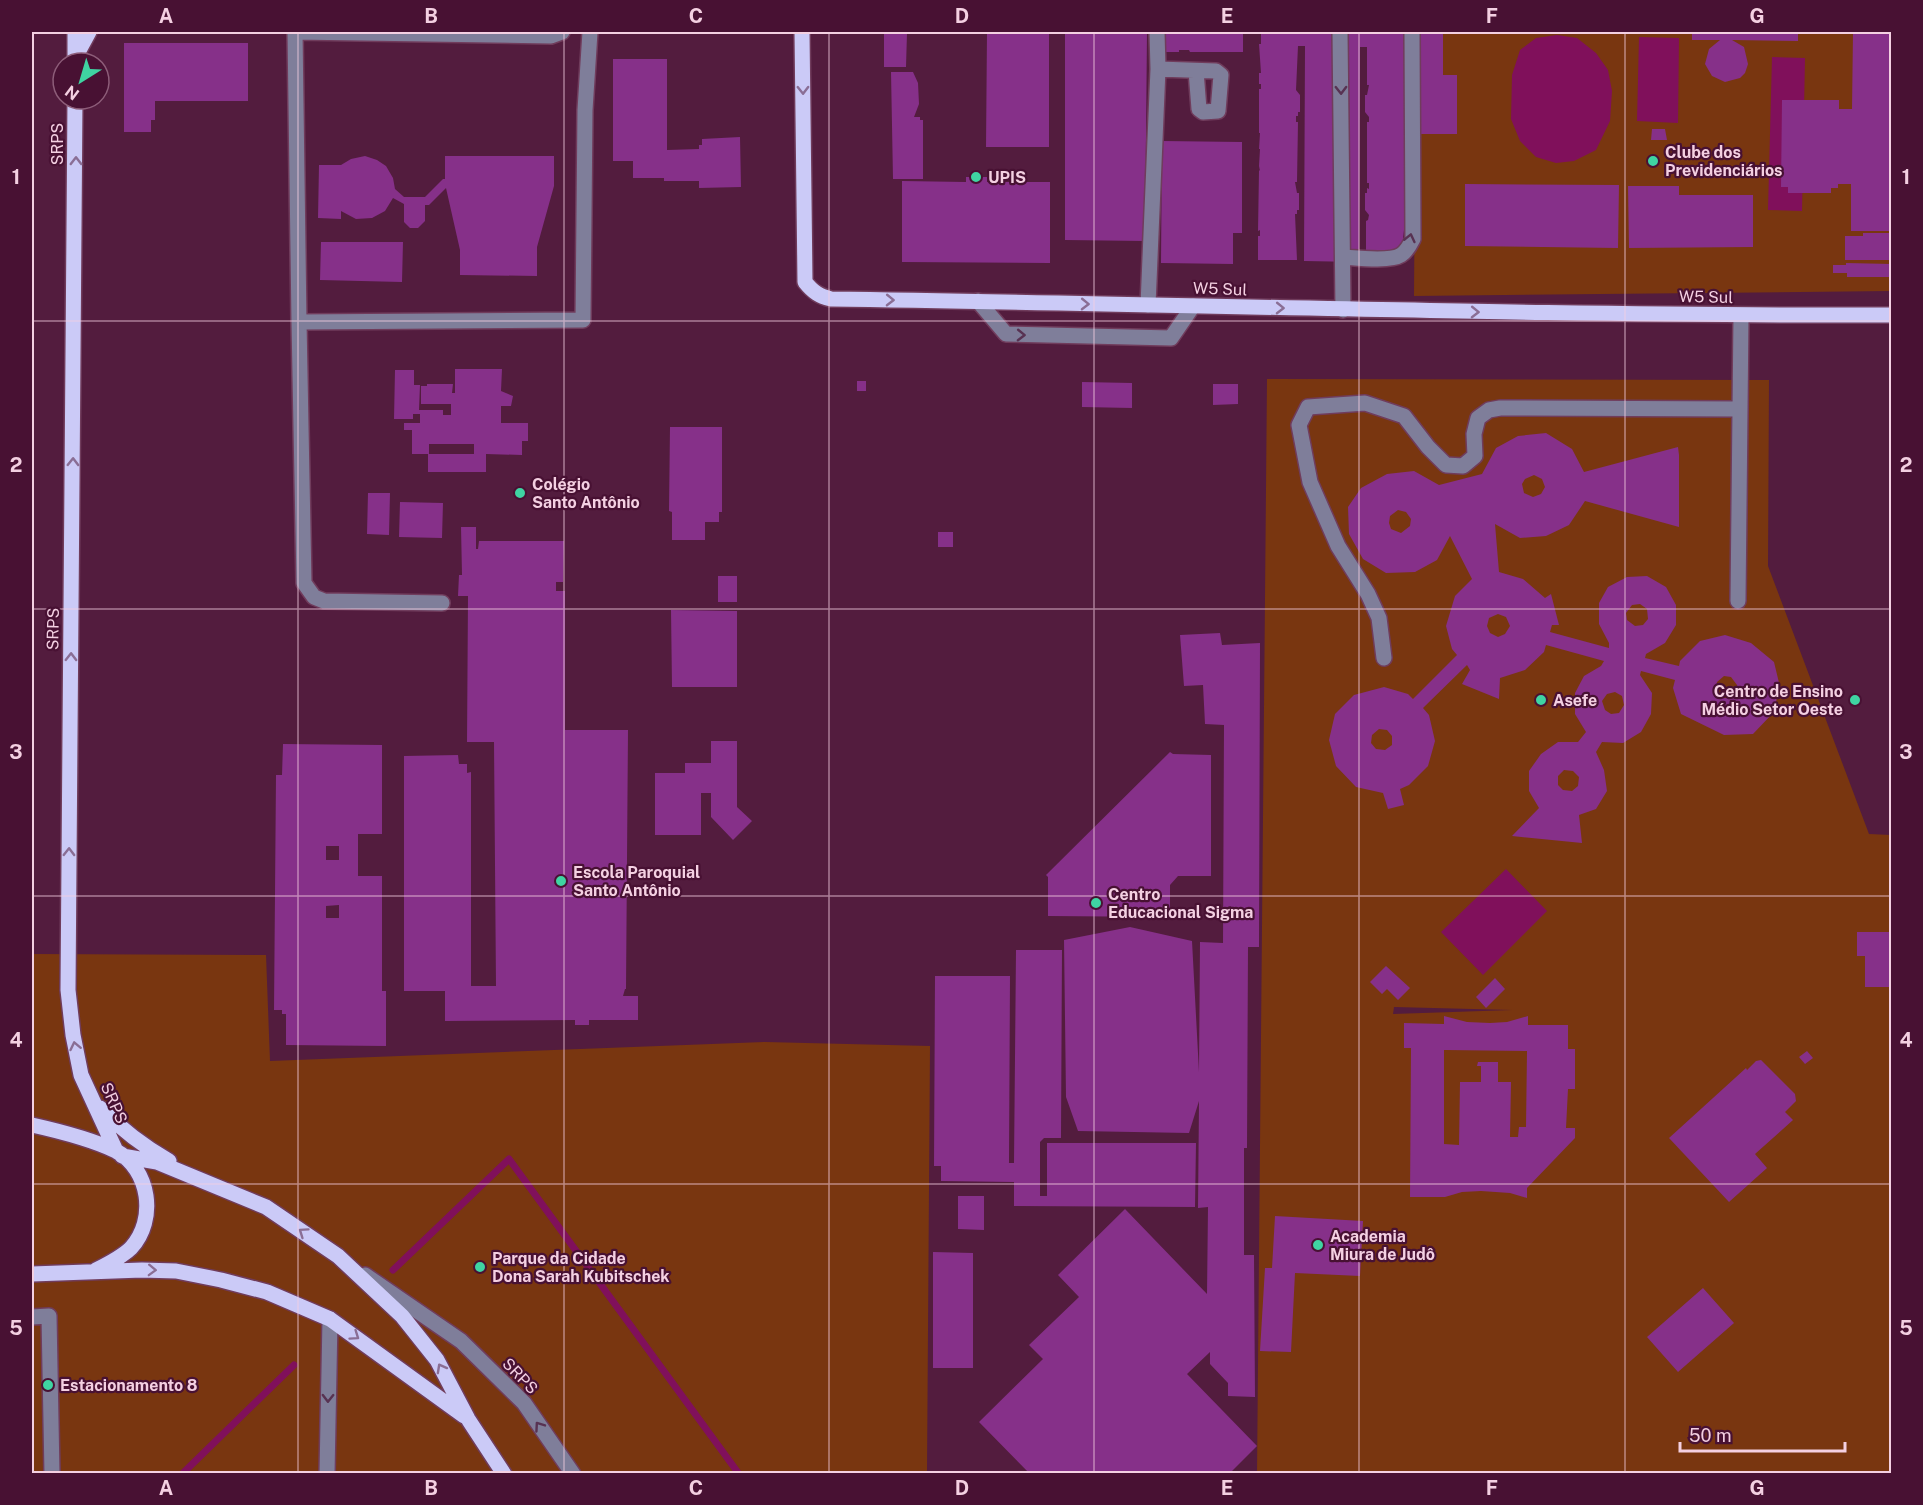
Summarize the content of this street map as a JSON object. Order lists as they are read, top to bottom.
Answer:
{
  "streets": {
    "main road": ["SRPS", "W5 Sul"]
  },
  "one_way": ["W5 Sul"],
  "places": [
    "Clube dos Previdenciários",
    "UPIS",
    "Colégio Santo Antônio",
    "Asefe",
    "Centro de Ensino Médio Setor Oeste",
    "Escola Paroquial Santo Antônio",
    "Centro Educacional Sigma",
    "Academia Miura de Judô",
    "Parque da Cidade Dona Sarah Kubitschek",
    "Estacionamento 8"
  ],
  "scale_bar": "50 m",
  "north": "bottom left",
  "grid": {
    "columns": [
      "A",
      "B",
      "C",
      "D",
      "E",
      "F",
      "G"
    ],
    "rows": [
      "1",
      "2",
      "3",
      "4",
      "5"
    ]
  }
}
